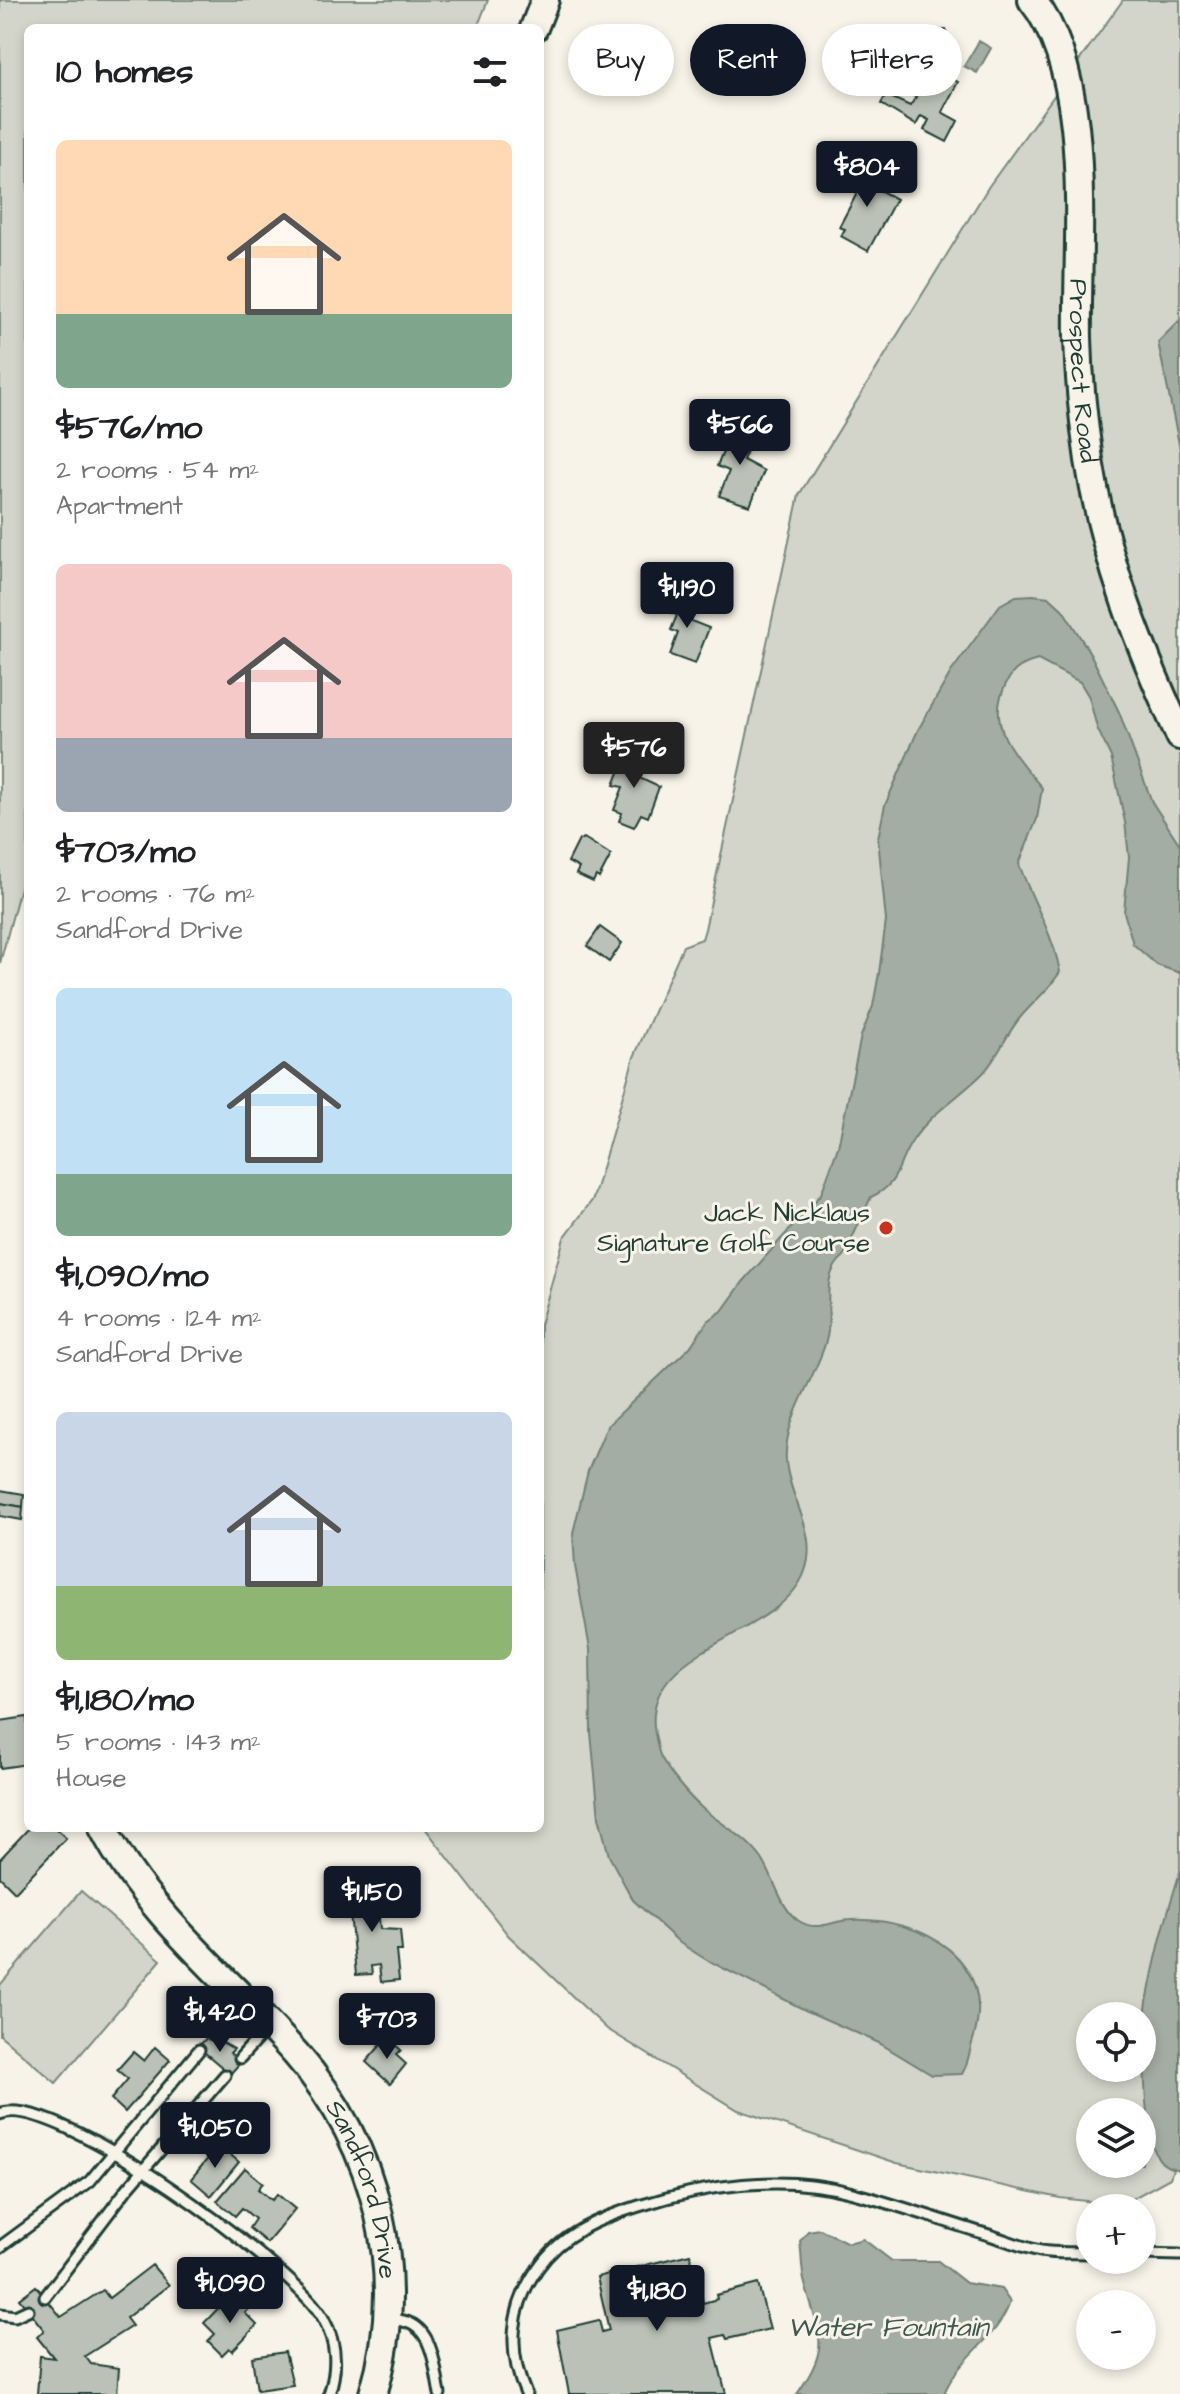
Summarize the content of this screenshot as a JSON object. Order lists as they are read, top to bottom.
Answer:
{
  "streets": {
    "street": ["Prospect Road", "Sandford Drive"]
  },
  "water": ["Water Fountain"],
  "places": ["Jack Nicklaus Signature Golf Course"],
  "page": {
    "chip": ["Buy", "Rent", "Filters"],
    "heading": "10 homes",
    "list": [
      {
        "name": "$576/mo",
        "note": "2 rooms · 54 m² · Apartment"
      },
      {
        "name": "$703/mo",
        "note": "2 rooms · 76 m² · Sandford Drive"
      },
      {
        "name": "$1,090/mo",
        "note": "4 rooms · 124 m² · Sandford Drive"
      },
      {
        "name": "$1,180/mo",
        "note": "5 rooms · 143 m² · House"
      }
    ],
    "price": [
      "$804",
      "$566",
      "$1,190",
      "$576",
      "$1,150",
      "$1,420",
      "$703",
      "$1,050",
      "$1,090",
      "$1,180"
    ],
    "map_buttons": ["+", "−"]
  }
}
